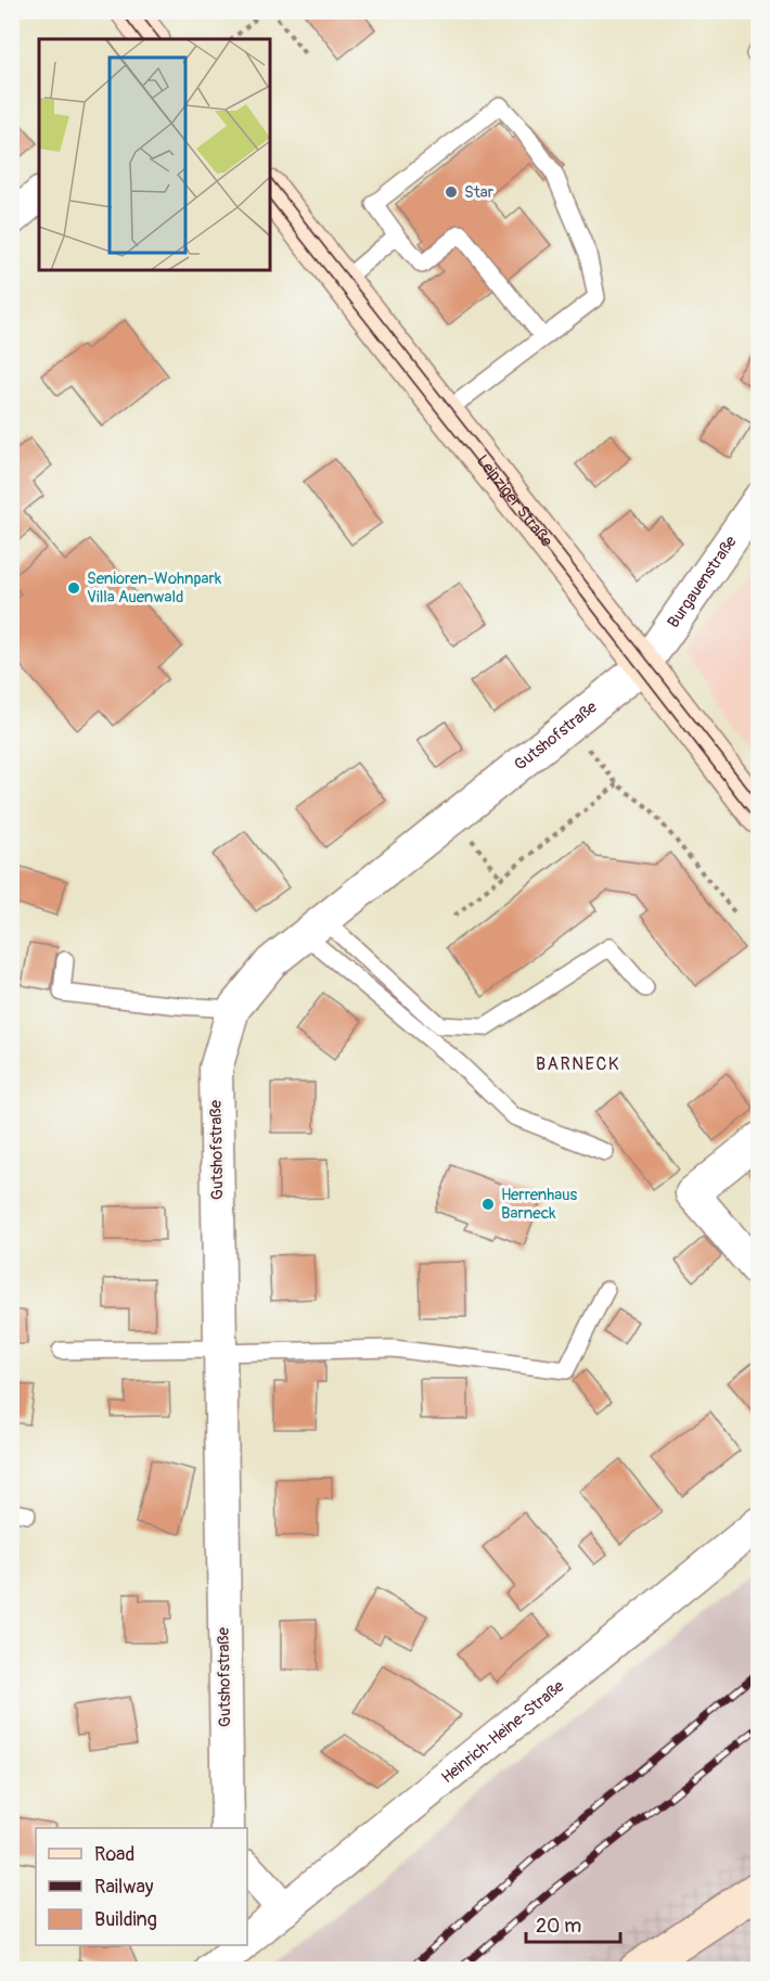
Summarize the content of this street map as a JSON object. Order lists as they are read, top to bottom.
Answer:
{
  "streets": {
    "street": [
      "Leipziger Straße",
      "Burgauenstraße",
      "Gutshofstraße",
      "Heinrich-Heine-Straße"
    ]
  },
  "crossings": [
    ["Leipziger Straße", "Burgauenstraße"],
    ["Leipziger Straße", "Gutshofstraße"],
    ["Burgauenstraße", "Gutshofstraße"]
  ],
  "districts": ["BARNECK"],
  "places": ["Star", "Senioren-Wohnpark Villa Auenwald", "Herrenhaus Barneck"],
  "legend": ["Road", "Railway", "Building"],
  "scale_bar": "20 m"
}
